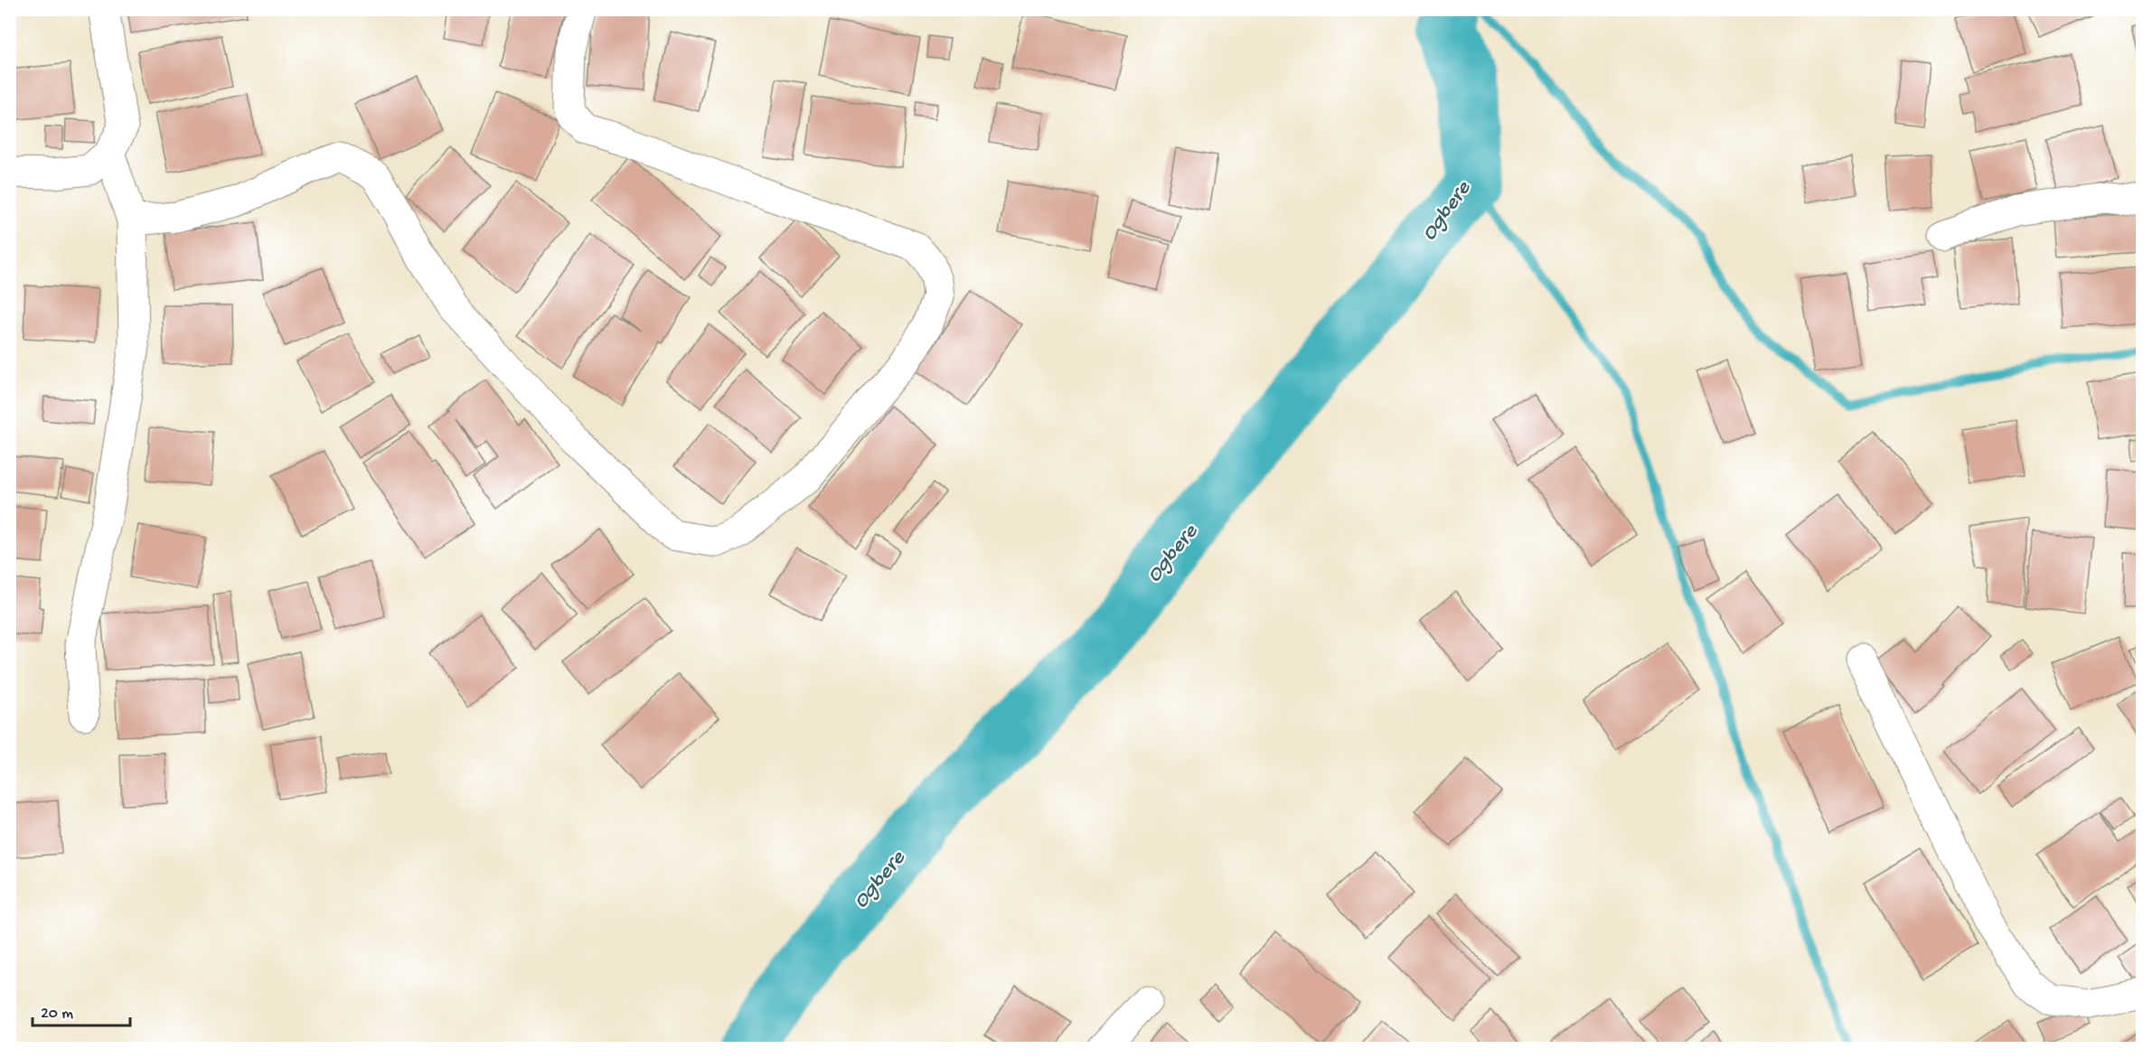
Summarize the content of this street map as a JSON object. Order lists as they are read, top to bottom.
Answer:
{
  "water": ["Ogbere"],
  "scale_bar": "20 m"
}
